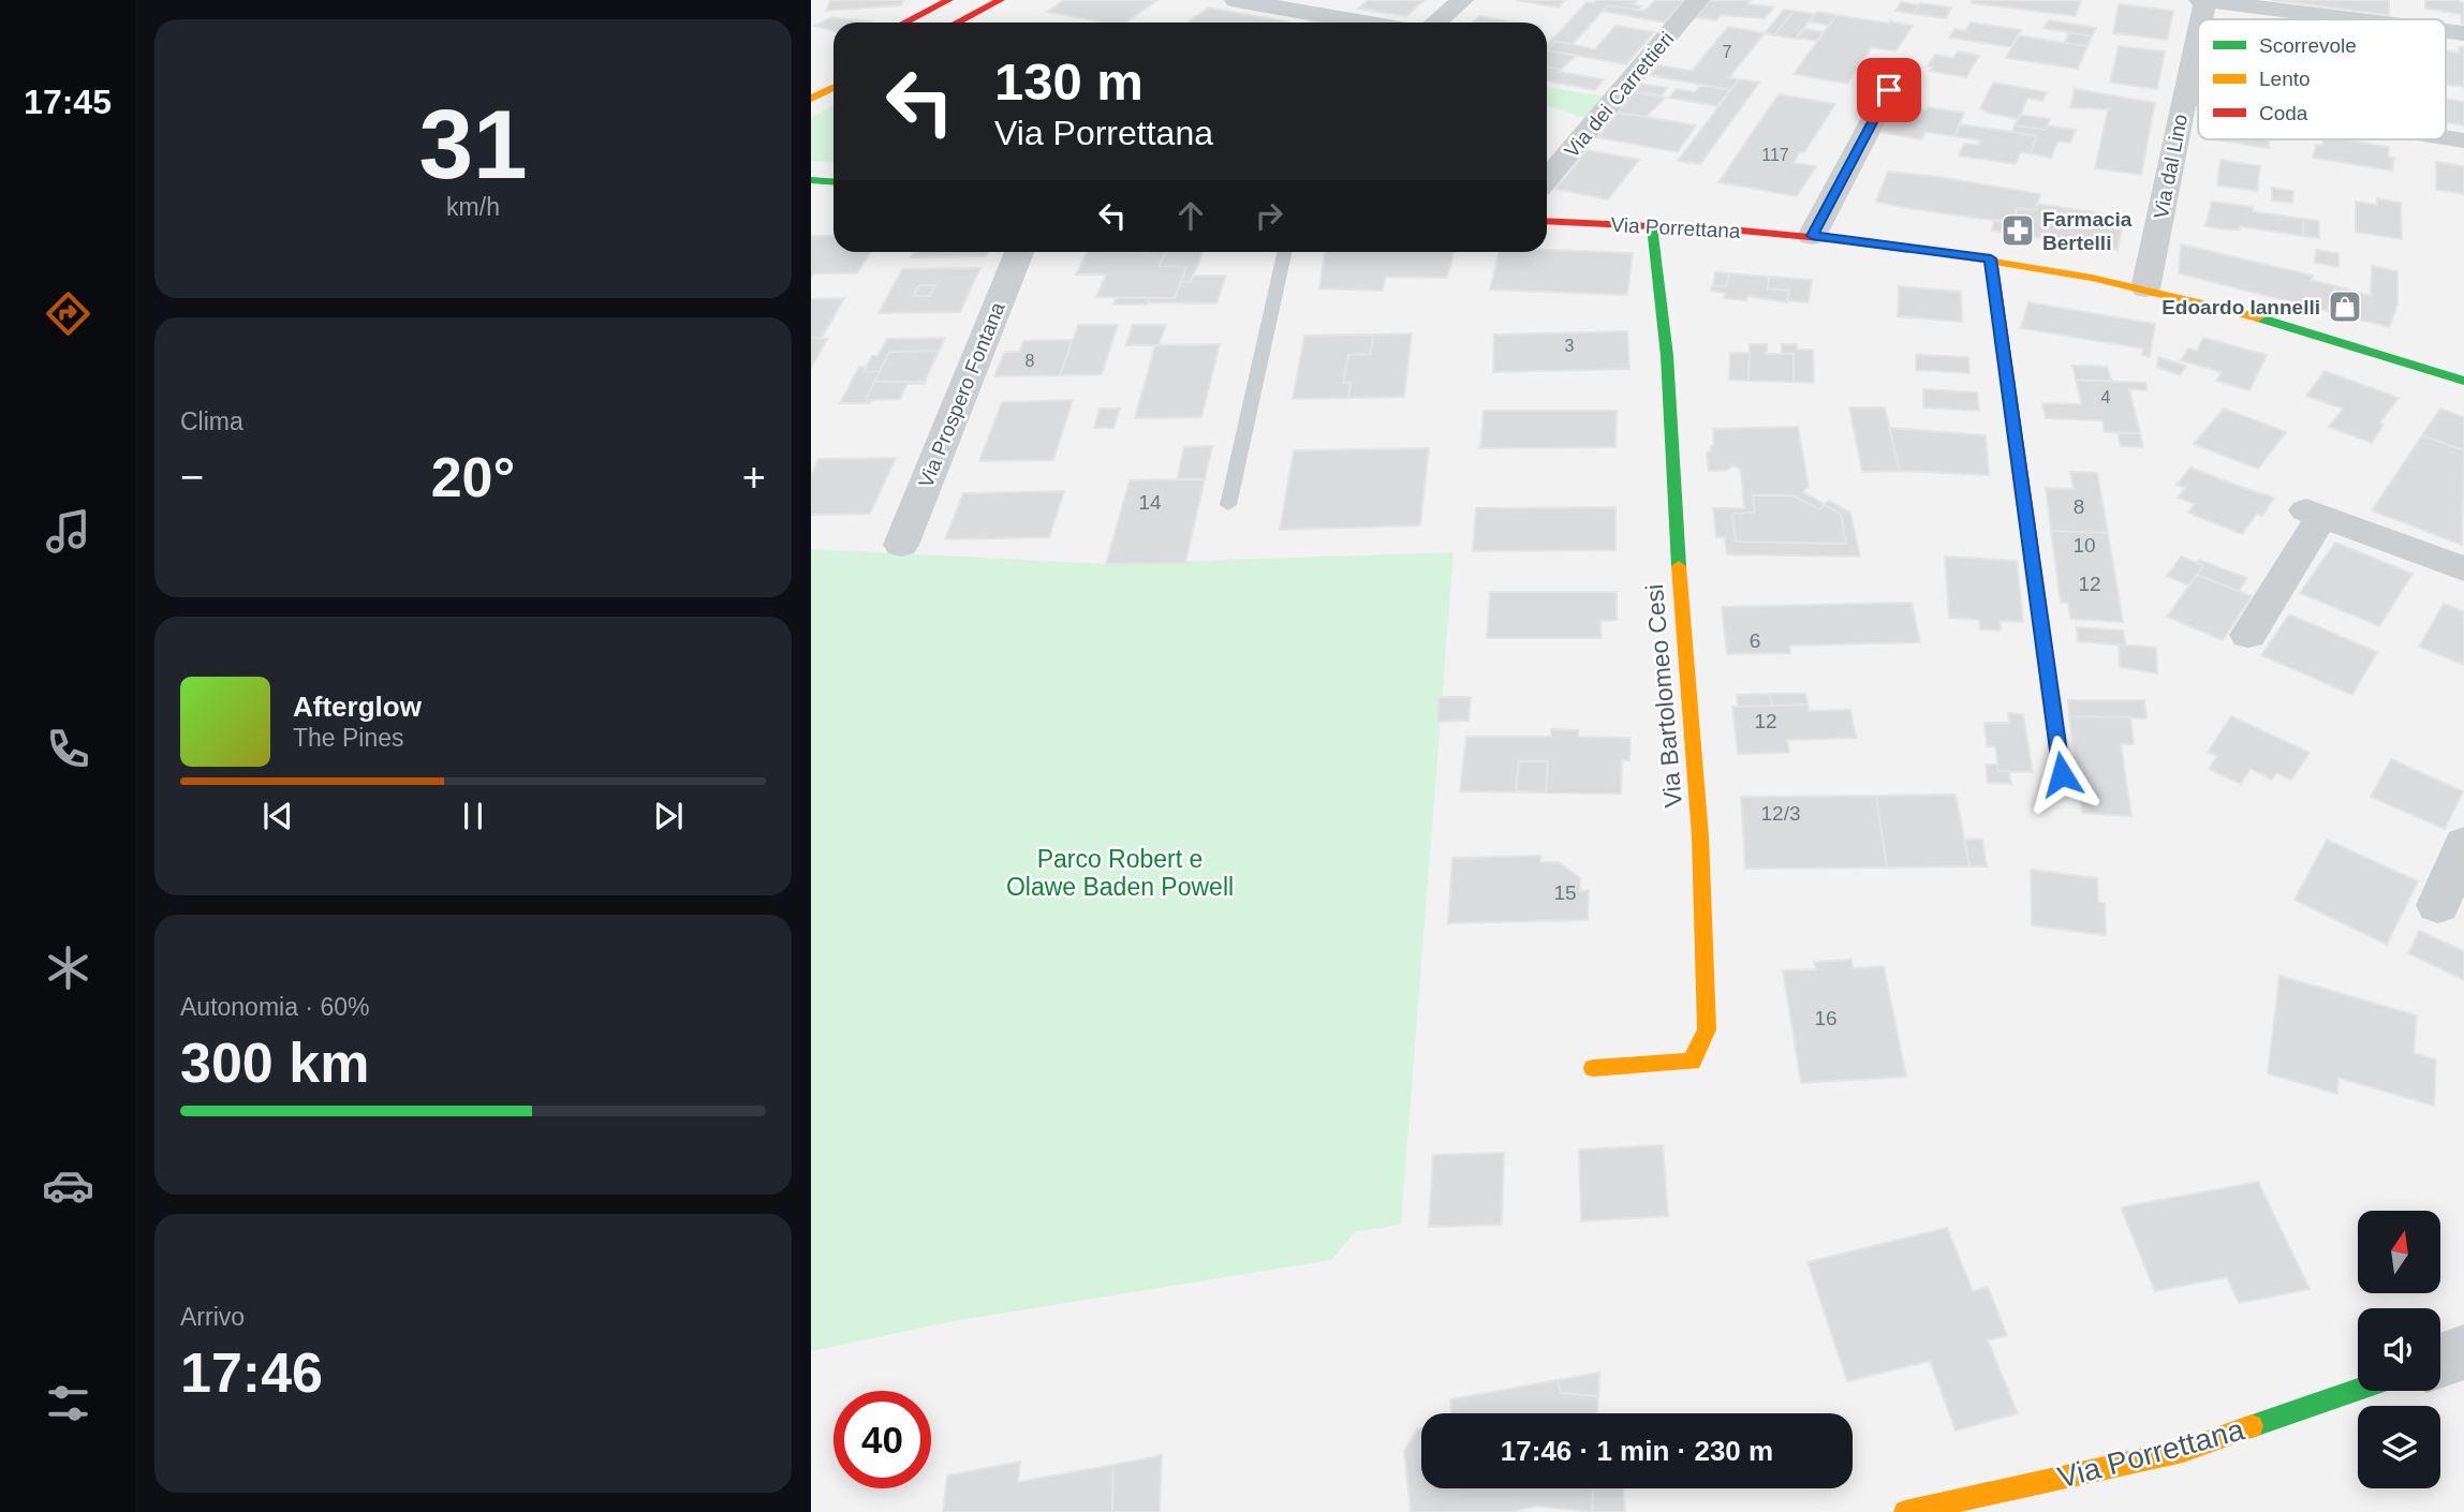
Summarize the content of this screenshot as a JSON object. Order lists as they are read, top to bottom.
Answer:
{
  "streets": {
    "street": [
      "Via dei Carrettieri",
      "Via dal Lino",
      "Via Porrettana",
      "Via Prospero Fontana",
      "Via Bartolomeo Cesi"
    ]
  },
  "crossings": [
    ["Via dal Lino", "Via Porrettana"],
    ["Via Porrettana", "Via Bartolomeo Cesi"]
  ],
  "parks": ["Parco Robert e Olawe Baden Powell"],
  "places": {
    "pharmacy": ["Farmacia Bertelli"],
    "shop": ["Edoardo Iannelli"]
  },
  "house_numbers": [
    "7",
    "117",
    "3",
    "8",
    "4",
    "14",
    "8",
    "10",
    "12",
    "6",
    "12",
    "12/3",
    "15",
    "16"
  ],
  "legend": ["Scorrevole", "Lento", "Coda"],
  "north": "top",
  "page": {
    "tabs": "17:45",
    "tile": [
      ["31", "km/h"],
      "Clima",
      ["Autonomia · 60%", "300 km"],
      ["Arrivo", "17:46"]
    ],
    "turn": ["130 m", "Via Porrettana"],
    "heat": ["−", "20°", "+"],
    "song": ["Afterglow", "The Pines"],
    "limit": "40",
    "trip": "17:46 · 1 min · 230 m"
  }
}
